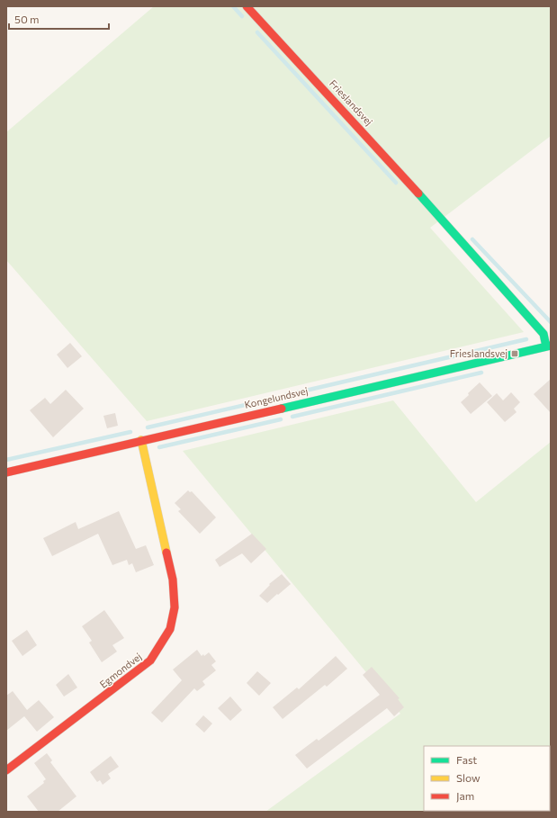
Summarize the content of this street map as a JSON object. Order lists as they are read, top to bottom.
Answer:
{
  "streets": {
    "street": ["Frieslandsvej", "Kongelundsvej", "Egmondvej"]
  },
  "crossings": [
    ["Frieslandsvej", "Kongelundsvej"],
    ["Kongelundsvej", "Egmondvej"]
  ],
  "places": {
    "transit": ["Frieslandsvej"]
  },
  "legend": ["Fast", "Slow", "Jam"],
  "scale_bar": "50 m"
}
